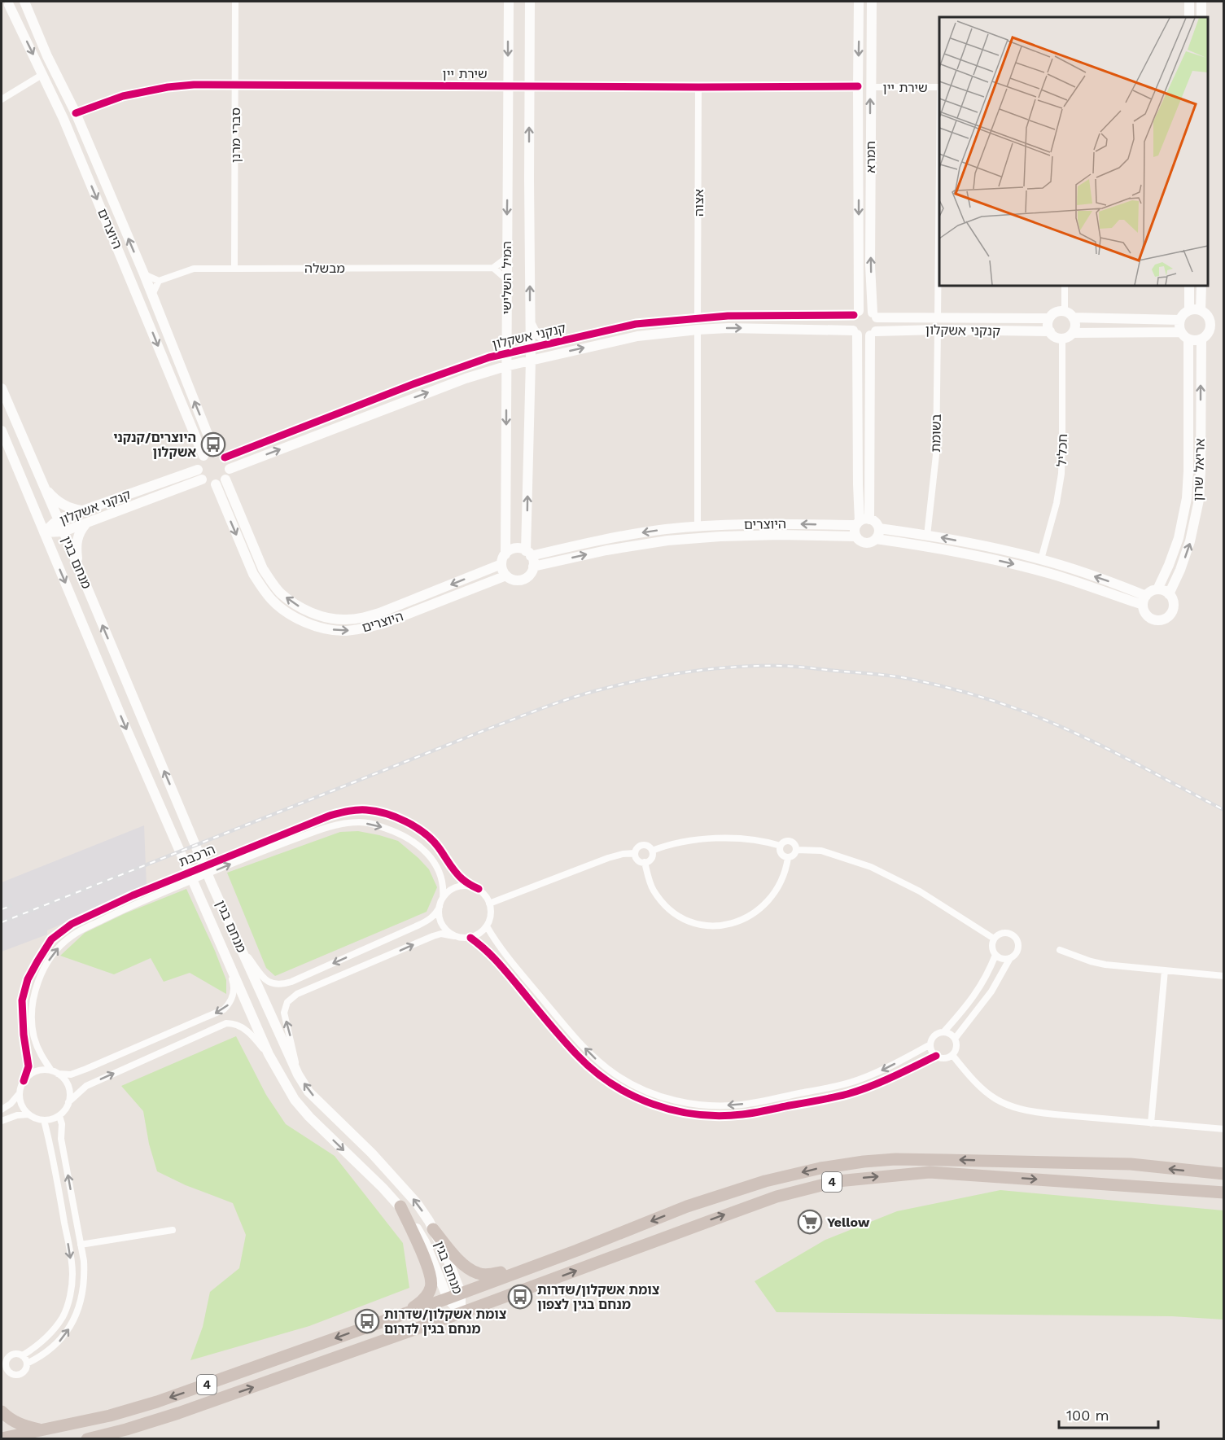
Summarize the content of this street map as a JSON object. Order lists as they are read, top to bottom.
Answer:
{
  "streets": {
    "highway": ["4"],
    "street": [
      "שירת יין",
      "סברי מרנן",
      "חמרא",
      "אצוה",
      "היוצרים",
      "מבשלה",
      "המיל השלישי",
      "קנקני אשקלון",
      "בשומת",
      "חכליל",
      "אריאל שרון",
      "מנחם בגין",
      "הרכבת"
    ]
  },
  "crossings": [
    ["שירת יין", "סברי מרנן"],
    ["שירת יין", "חמרא"],
    ["שירת יין", "אצוה"],
    ["שירת יין", "היוצרים"],
    ["שירת יין", "המיל השלישי"],
    ["סברי מרנן", "מבשלה"],
    ["חמרא", "קנקני אשקלון"],
    ["אצוה", "קנקני אשקלון"],
    ["היוצרים", "המיל השלישי"],
    ["היוצרים", "קנקני אשקלון"],
    ["המיל השלישי", "קנקני אשקלון"],
    ["קנקני אשקלון", "בשומת"],
    ["קנקני אשקלון", "חכליל"],
    ["קנקני אשקלון", "מנחם בגין"],
    ["מנחם בגין", "4"]
  ],
  "places": {
    "bus stop": ["היוצרים/קנקני אשקלון", "צומת אשקלון/שדרות מנחם בגין לצפון", "צומת אשקלון/שדרות מנחם בגין לדרום"],
    "supermarket": ["Yellow"]
  },
  "scale_bar": "100 m"
}
